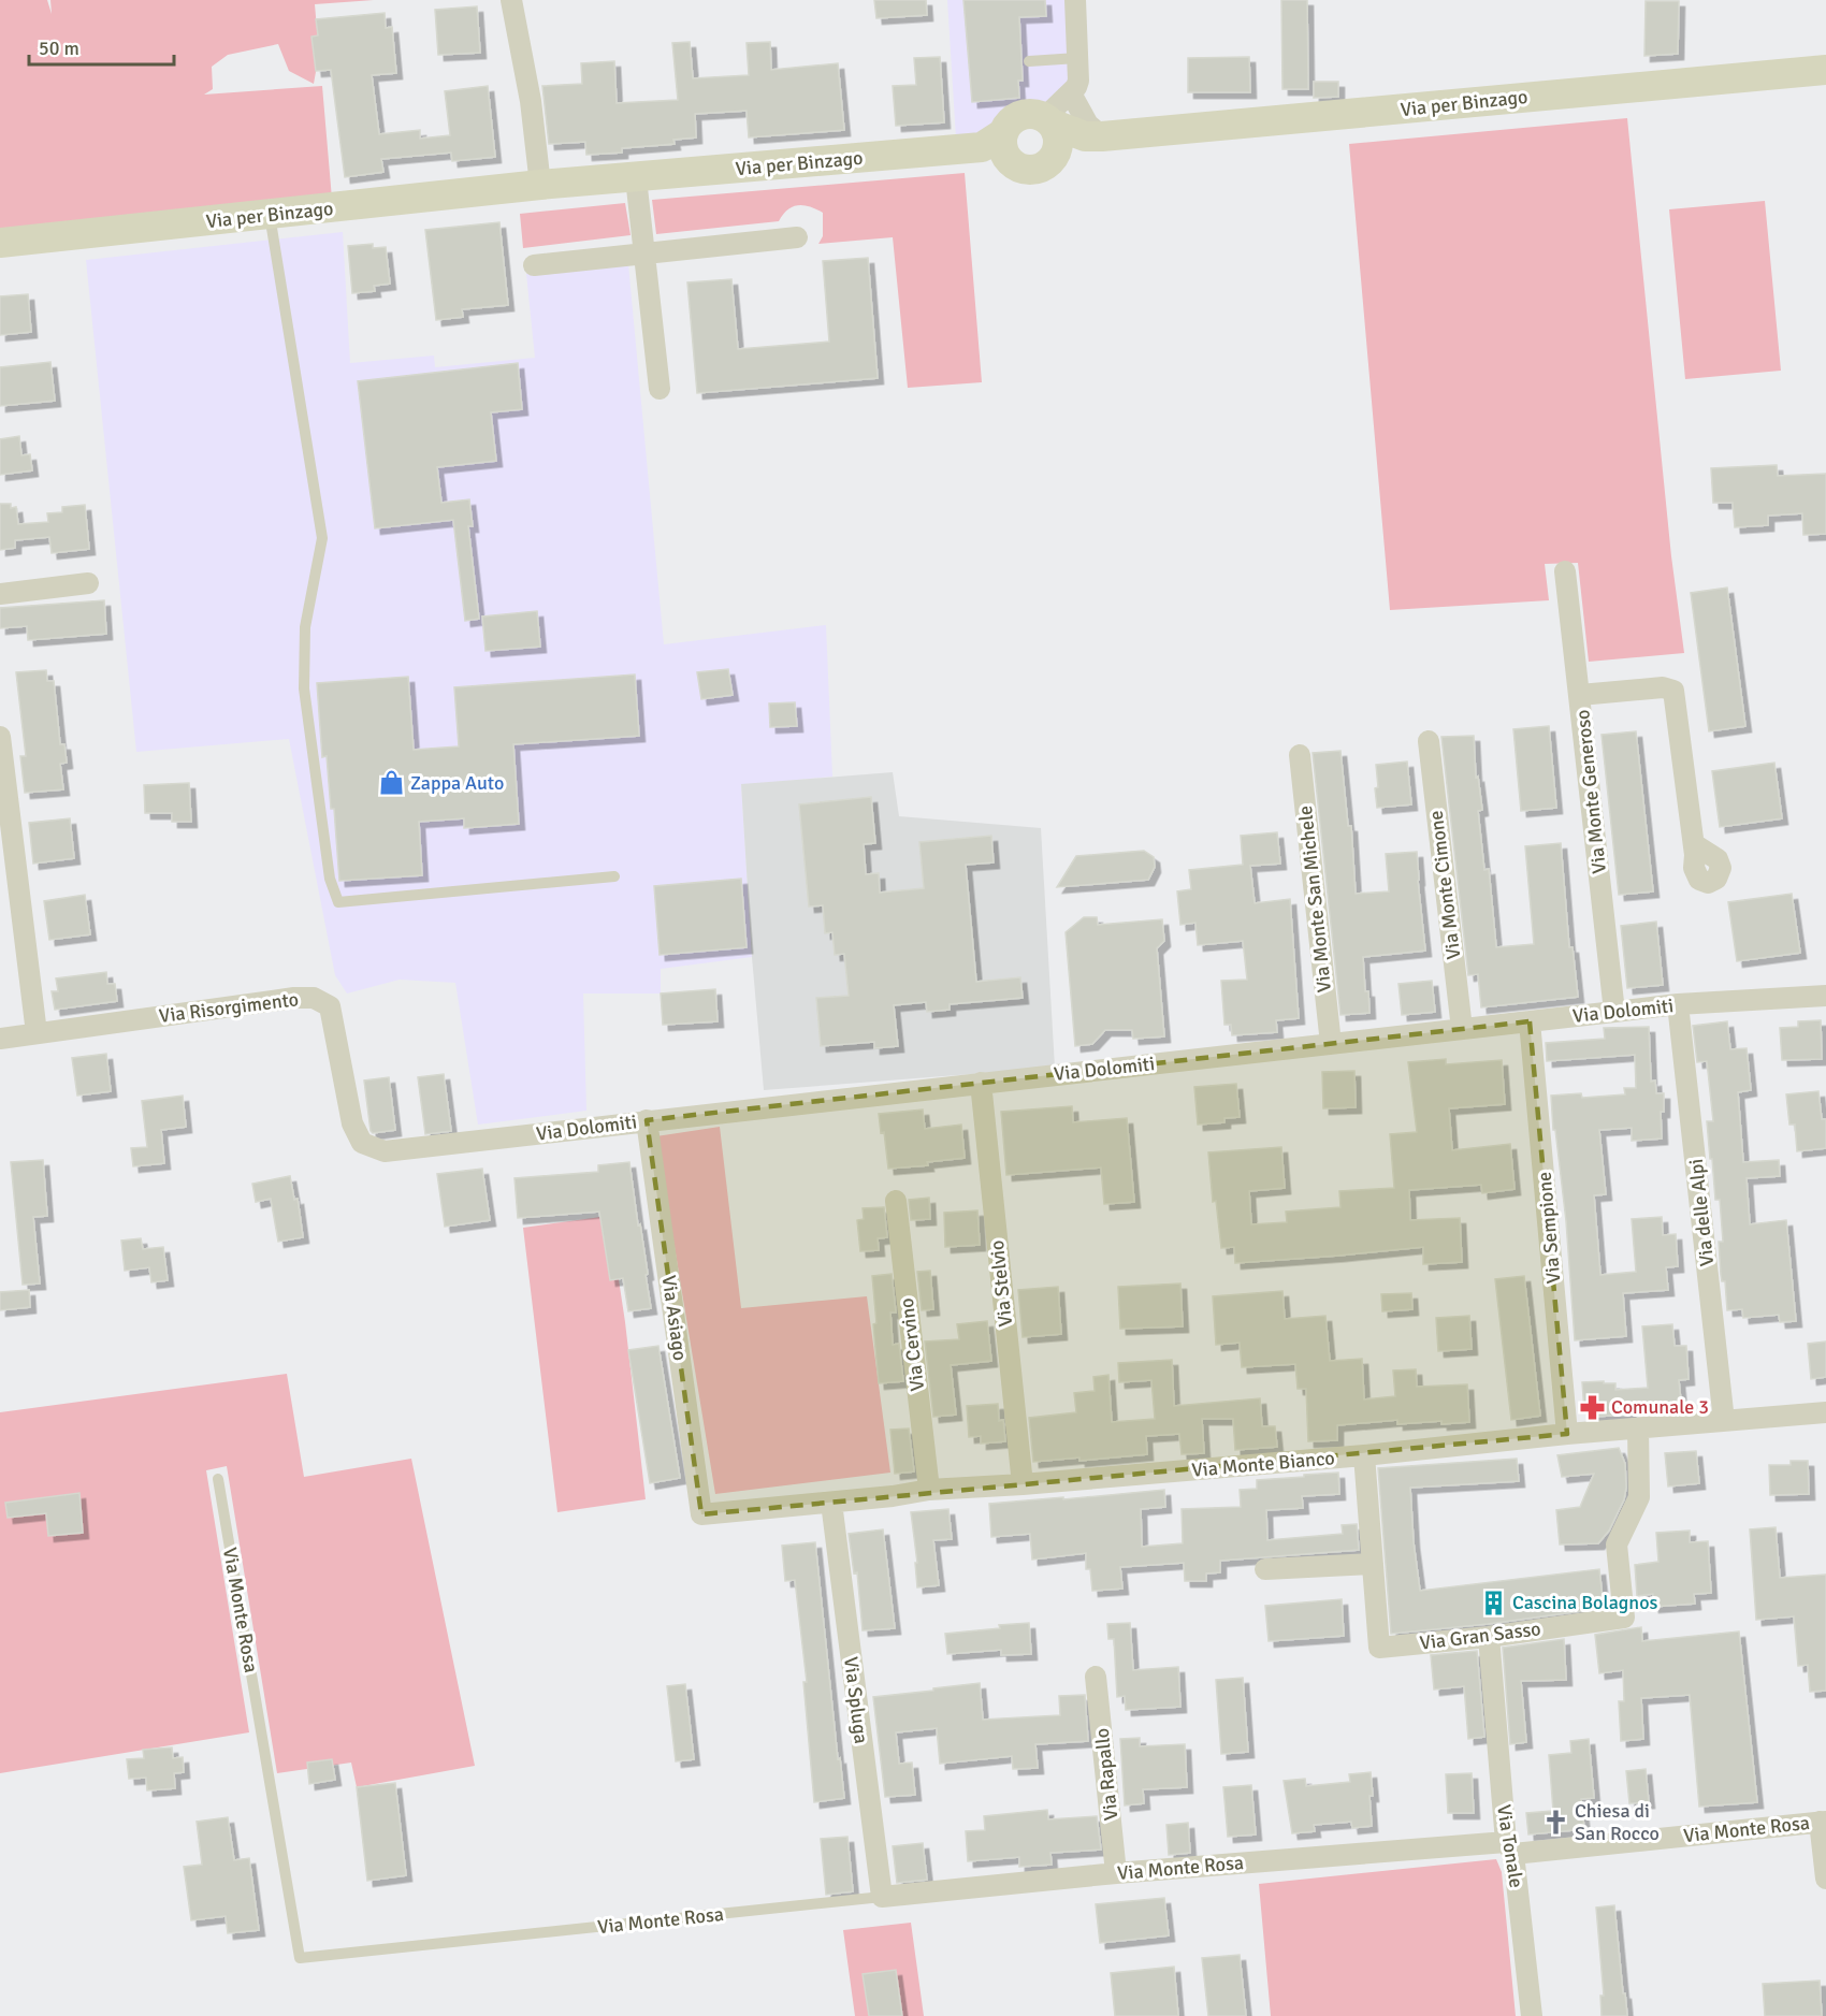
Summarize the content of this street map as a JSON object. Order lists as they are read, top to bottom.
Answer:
{
  "streets": {
    "main road": ["Via per Binzago"],
    "street": [
      "Via Monte Generoso",
      "Via Monte Cimone",
      "Via Monte San Michele",
      "Via Risorgimento",
      "Via Dolomiti",
      "Via delle Alpi",
      "Via Sempione",
      "Via Stelvio",
      "Via Asiago",
      "Via Cervino",
      "Via Monte Bianco",
      "Via Monte Rosa",
      "Via Gran Sasso",
      "Via Spluga",
      "Via Rapallo",
      "Via Tonale"
    ]
  },
  "crossings": [
    ["Via Monte Generoso", "Via Dolomiti"],
    ["Via Monte Cimone", "Via Dolomiti"],
    ["Via Monte San Michele", "Via Dolomiti"],
    ["Via Risorgimento", "Via Dolomiti"],
    ["Via Dolomiti", "Via delle Alpi"],
    ["Via Dolomiti", "Via Sempione"],
    ["Via Dolomiti", "Via Stelvio"],
    ["Via Dolomiti", "Via Asiago"],
    ["Via delle Alpi", "Via Monte Bianco"],
    ["Via Sempione", "Via Monte Bianco"],
    ["Via Stelvio", "Via Monte Bianco"],
    ["Via Asiago", "Via Monte Bianco"],
    ["Via Cervino", "Via Monte Bianco"],
    ["Via Monte Bianco", "Via Gran Sasso"],
    ["Via Monte Bianco", "Via Spluga"],
    ["Via Monte Rosa", "Via Spluga"],
    ["Via Monte Rosa", "Via Rapallo"],
    ["Via Monte Rosa", "Via Tonale"],
    ["Via Gran Sasso", "Via Tonale"]
  ],
  "places": {
    "shop": ["Zappa Auto"],
    "pharmacy": ["Comunale 3"],
    "building": ["Cascina Bolagnos"],
    "church": ["Chiesa di San Rocco"]
  },
  "scale_bar": "50 m"
}
